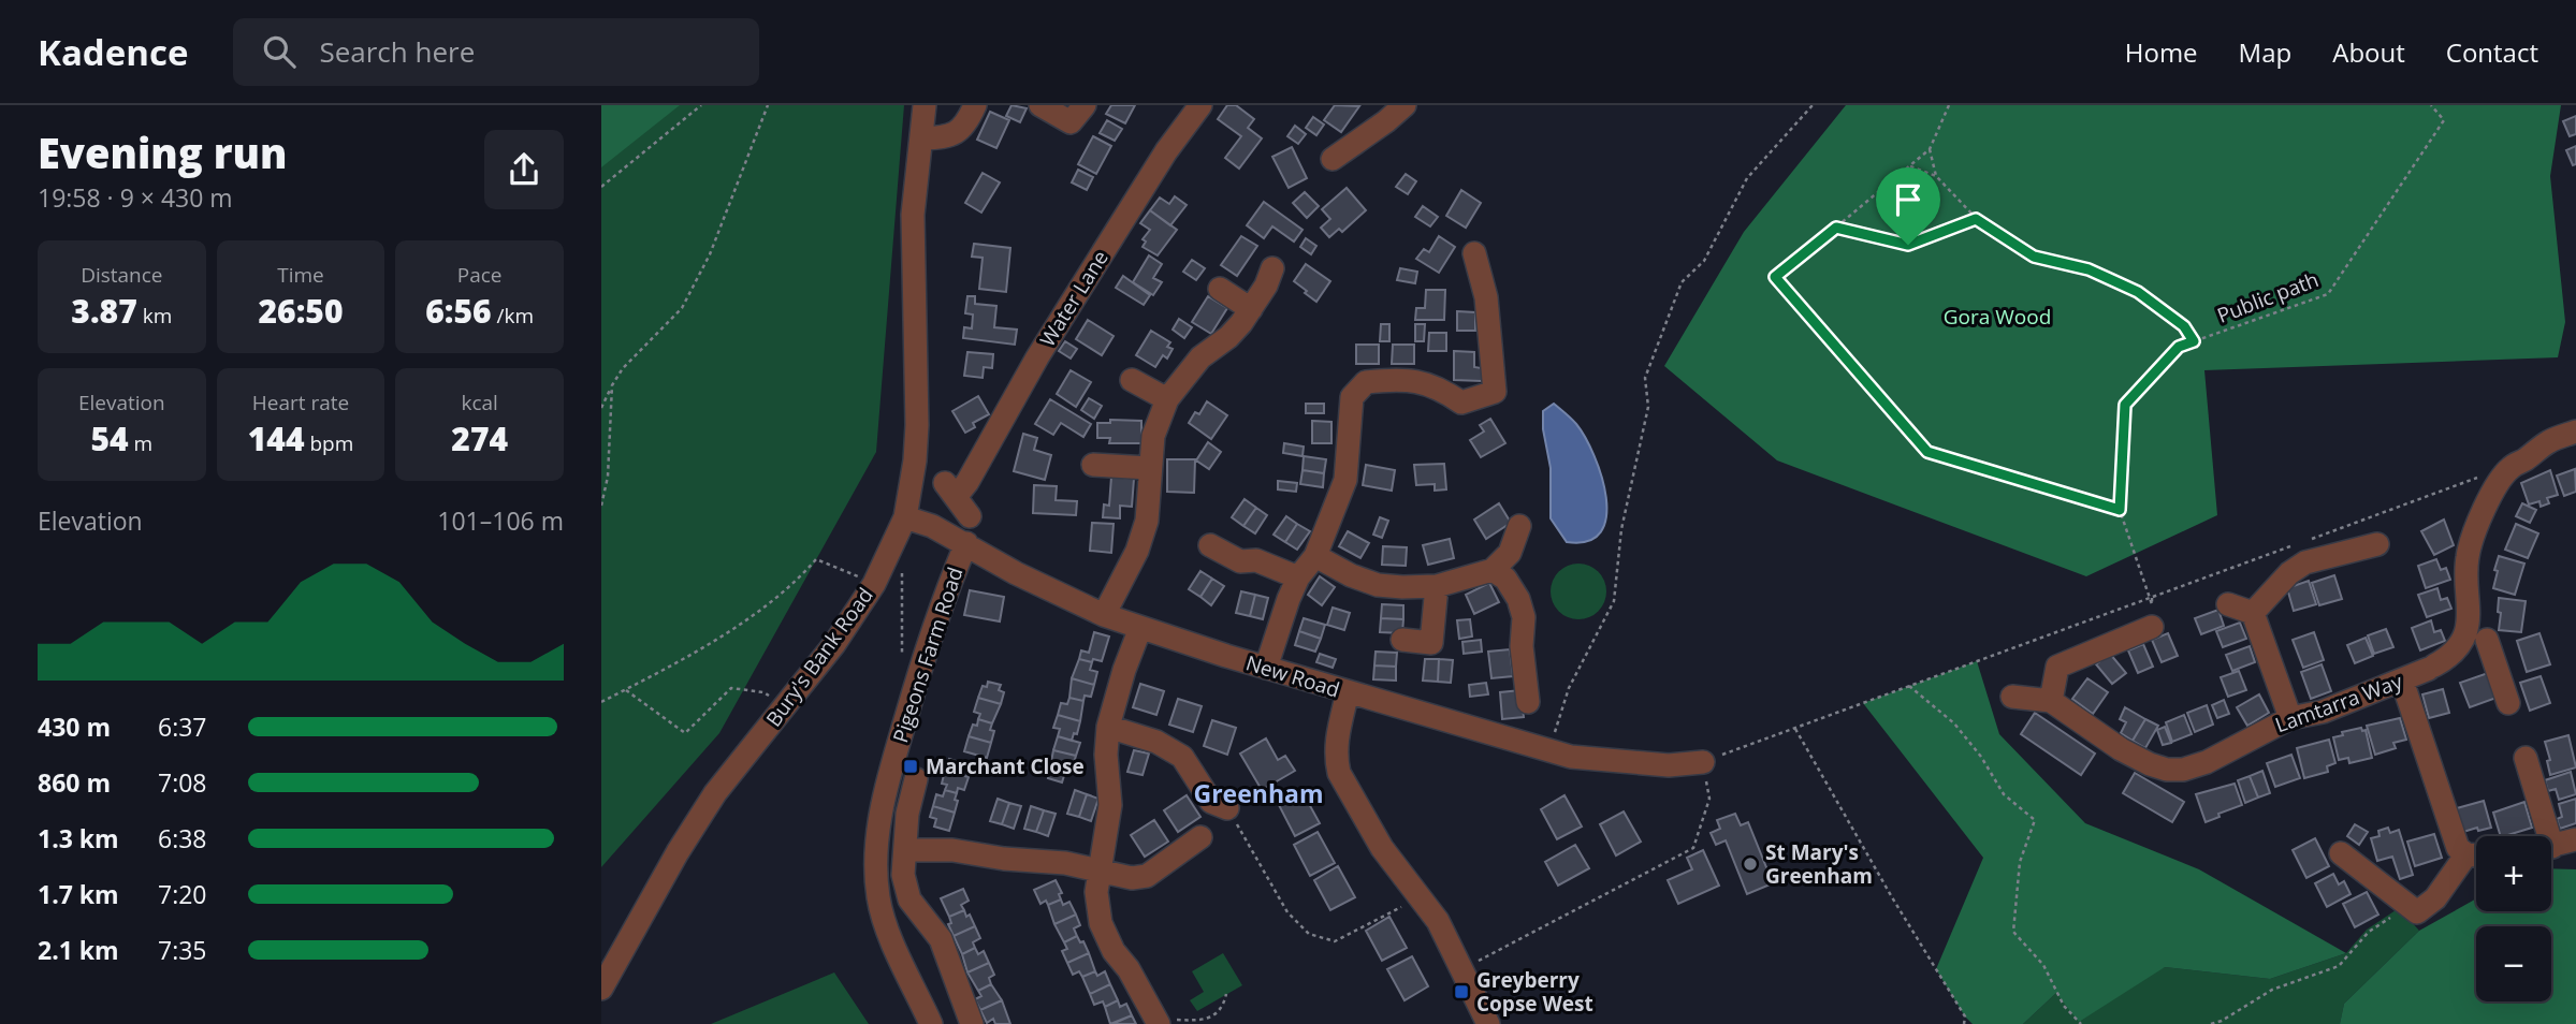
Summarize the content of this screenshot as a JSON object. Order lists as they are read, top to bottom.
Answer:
{
  "streets": {
    "street": [
      "Water Lane",
      "Pigeons Farm Road",
      "Bury's Bank Road",
      "New Road",
      "Lamtarra Way"
    ],
    "path": ["Public path"]
  },
  "crossings": [
    ["Pigeons Farm Road", "New Road"],
    ["Bury's Bank Road", "New Road"]
  ],
  "districts": ["Greenham"],
  "parks": ["Gora Wood"],
  "places": {
    "transit": ["Marchant Close", "Greyberry Copse West"],
    "other": ["St Mary's Greenham"]
  },
  "page": {
    "header": "Kadence",
    "search": "Search here",
    "nav": [
      "Home",
      "Map",
      "About",
      "Contact"
    ],
    "heading": ["Evening run", "19:58 · 9 × 430 m"],
    "stats": [
      ["Distance", "3.87 km"],
      ["Time", "26:50"],
      ["Pace", "6:56 /km"],
      ["Elevation", "54 m"],
      ["Heart rate", "144 bpm"],
      ["kcal", "274"]
    ],
    "chart": ["Elevation", "101–106 m"],
    "list": [
      {
        "name": "430 m",
        "note": "6:37"
      },
      {
        "name": "860 m",
        "note": "7:08"
      },
      {
        "name": "1.3 km",
        "note": "6:38"
      },
      {
        "name": "1.7 km",
        "note": "7:20"
      },
      {
        "name": "2.1 km",
        "note": "7:35"
      }
    ],
    "map_buttons": ["+", "−"]
  }
}
